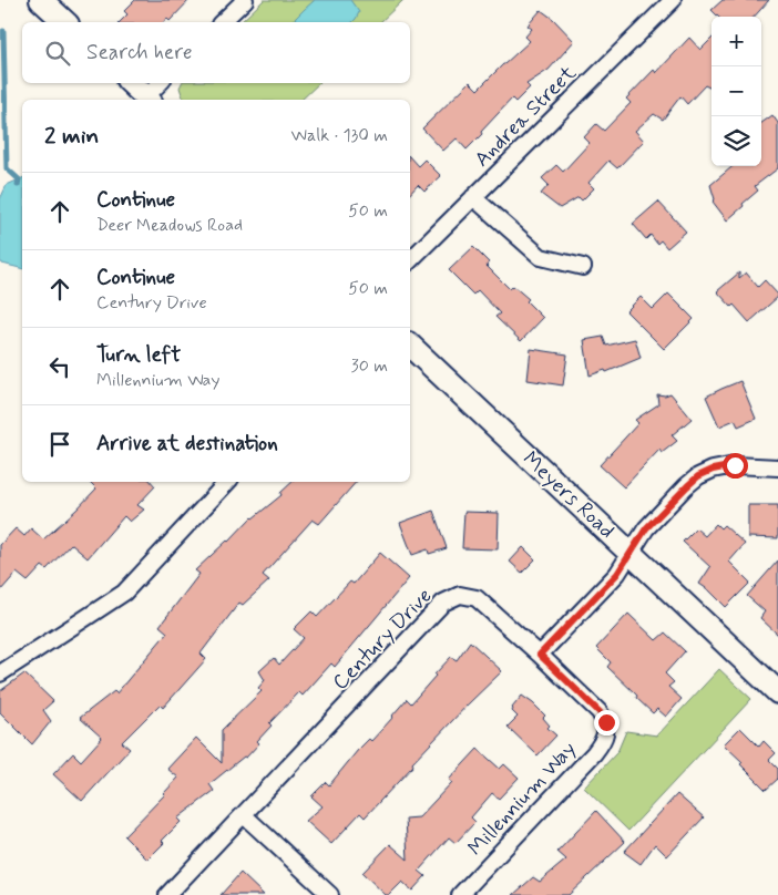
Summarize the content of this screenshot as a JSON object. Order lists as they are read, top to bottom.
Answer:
{
  "streets": {
    "main road": ["Meyers Road"],
    "street": ["Andrea Street", "Century Drive", "Millennium Way"]
  },
  "crossings": [
    ["Century Drive", "Millennium Way"]
  ],
  "page": {
    "map_buttons": ["+", "−"],
    "search": "Search here",
    "heading": ["2 min", "Walk · 130 m"],
    "list": [
      ["Continue", "Deer Meadows Road", "50 m"],
      ["Continue", "Century Drive", "50 m"],
      ["Turn left", "Millennium Way", "30 m"],
      "Arrive at destination"
    ]
  }
}
